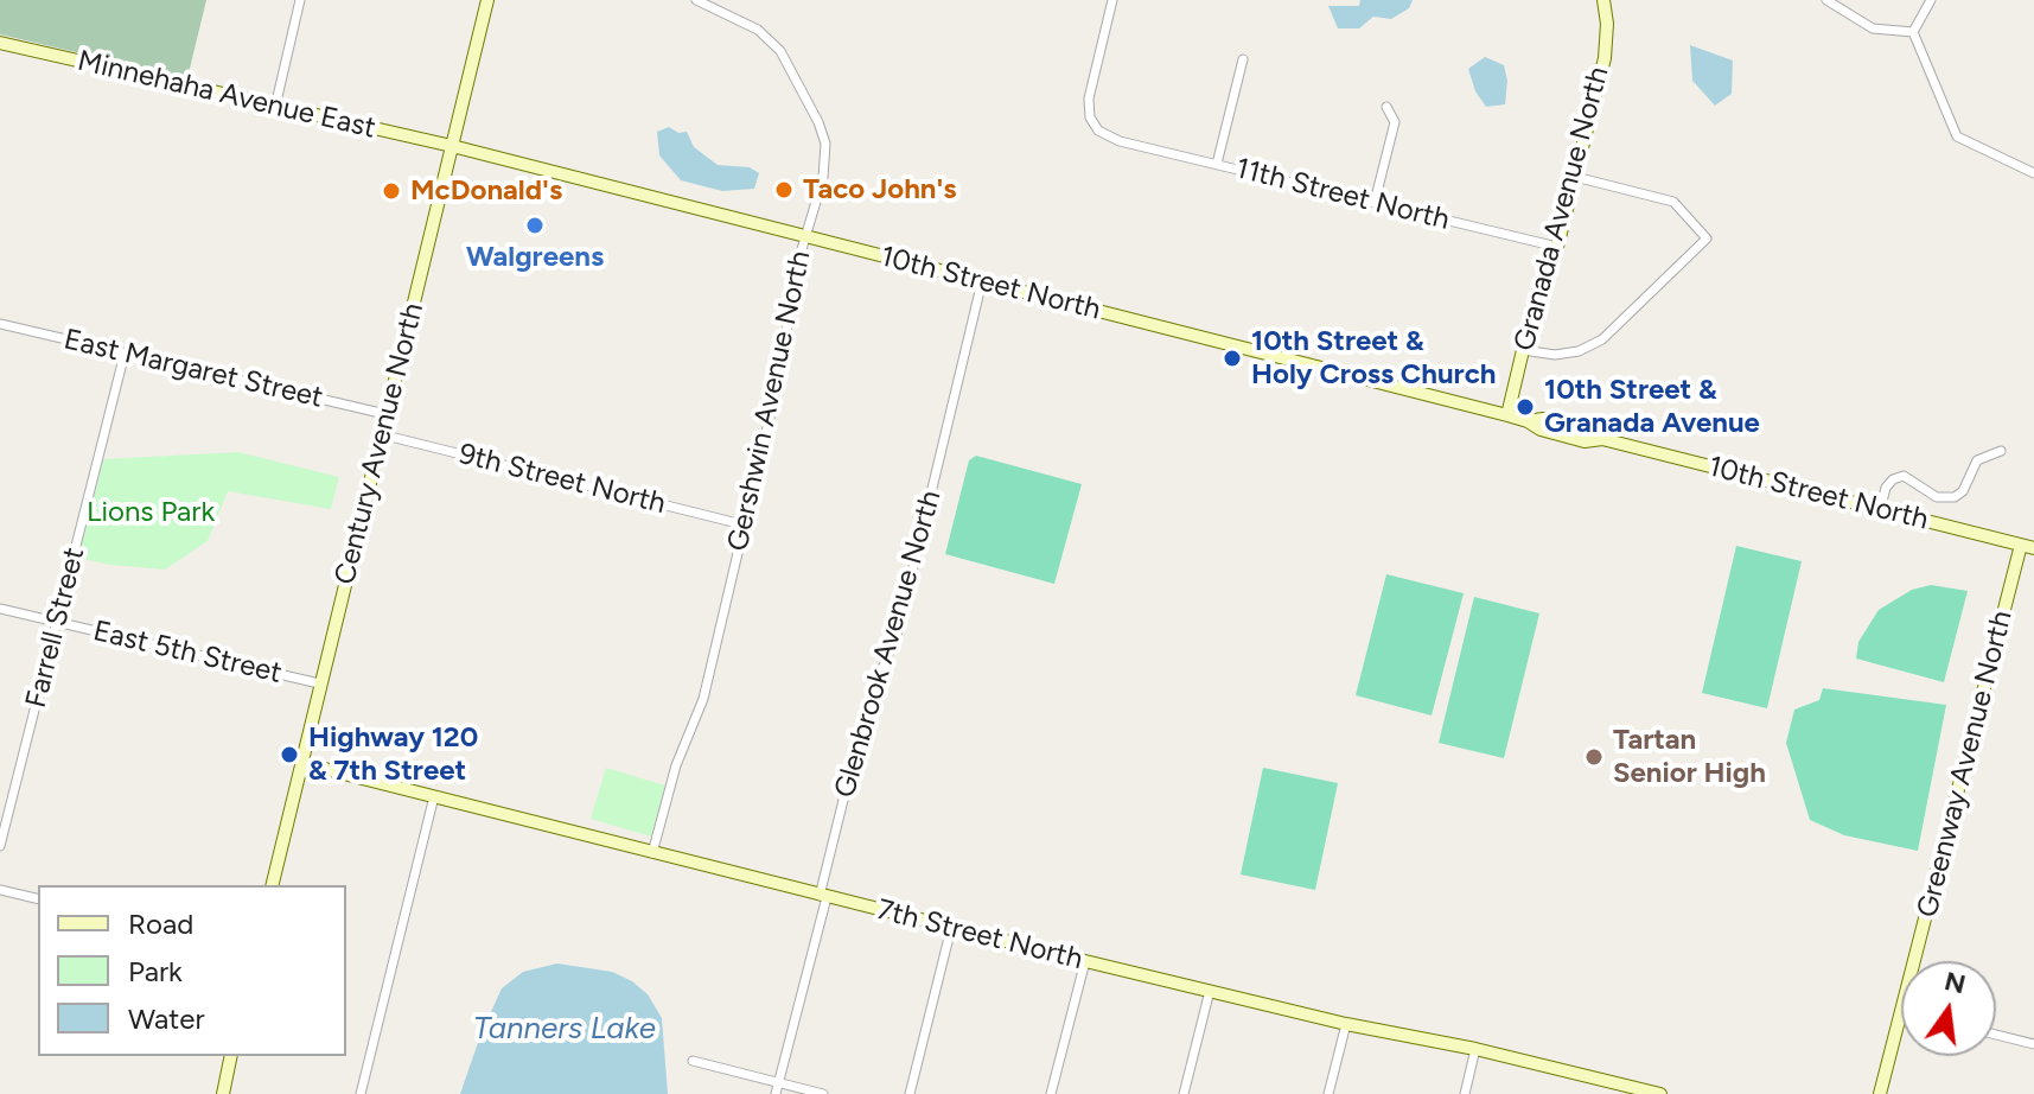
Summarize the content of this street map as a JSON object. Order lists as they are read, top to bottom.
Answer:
{
  "streets": {
    "main road": [
      "Minnehaha Avenue East",
      "Granada Avenue North",
      "10th Street North",
      "Century Avenue North",
      "Greenway Avenue North",
      "7th Street North"
    ],
    "street": [
      "11th Street North",
      "East Margaret Street",
      "Gershwin Avenue North",
      "9th Street North",
      "Farrell Street",
      "Glenbrook Avenue North",
      "East 5th Street"
    ]
  },
  "crossings": [
    ["Minnehaha Avenue East", "10th Street North"],
    ["Minnehaha Avenue East", "Century Avenue North"],
    ["11th Street North", "Granada Avenue North"],
    ["Granada Avenue North", "10th Street North"],
    ["10th Street North", "Gershwin Avenue North"],
    ["10th Street North", "Century Avenue North"],
    ["10th Street North", "Glenbrook Avenue North"],
    ["10th Street North", "Greenway Avenue North"],
    ["East Margaret Street", "Century Avenue North"],
    ["East Margaret Street", "Farrell Street"],
    ["Gershwin Avenue North", "9th Street North"],
    ["Gershwin Avenue North", "7th Street North"],
    ["Century Avenue North", "9th Street North"],
    ["Century Avenue North", "East 5th Street"],
    ["Century Avenue North", "7th Street North"],
    ["Farrell Street", "East 5th Street"],
    ["Glenbrook Avenue North", "7th Street North"]
  ],
  "water": ["Tanners Lake"],
  "parks": ["Lions Park"],
  "places": [
    "Taco John's",
    "McDonald's",
    "Walgreens",
    "10th Street & Holy Cross Church",
    "10th Street & Granada Avenue",
    "Highway 120 & 7th Street",
    "Tartan Senior High"
  ],
  "legend": ["Road", "Park", "Water"],
  "north": "top"
}
